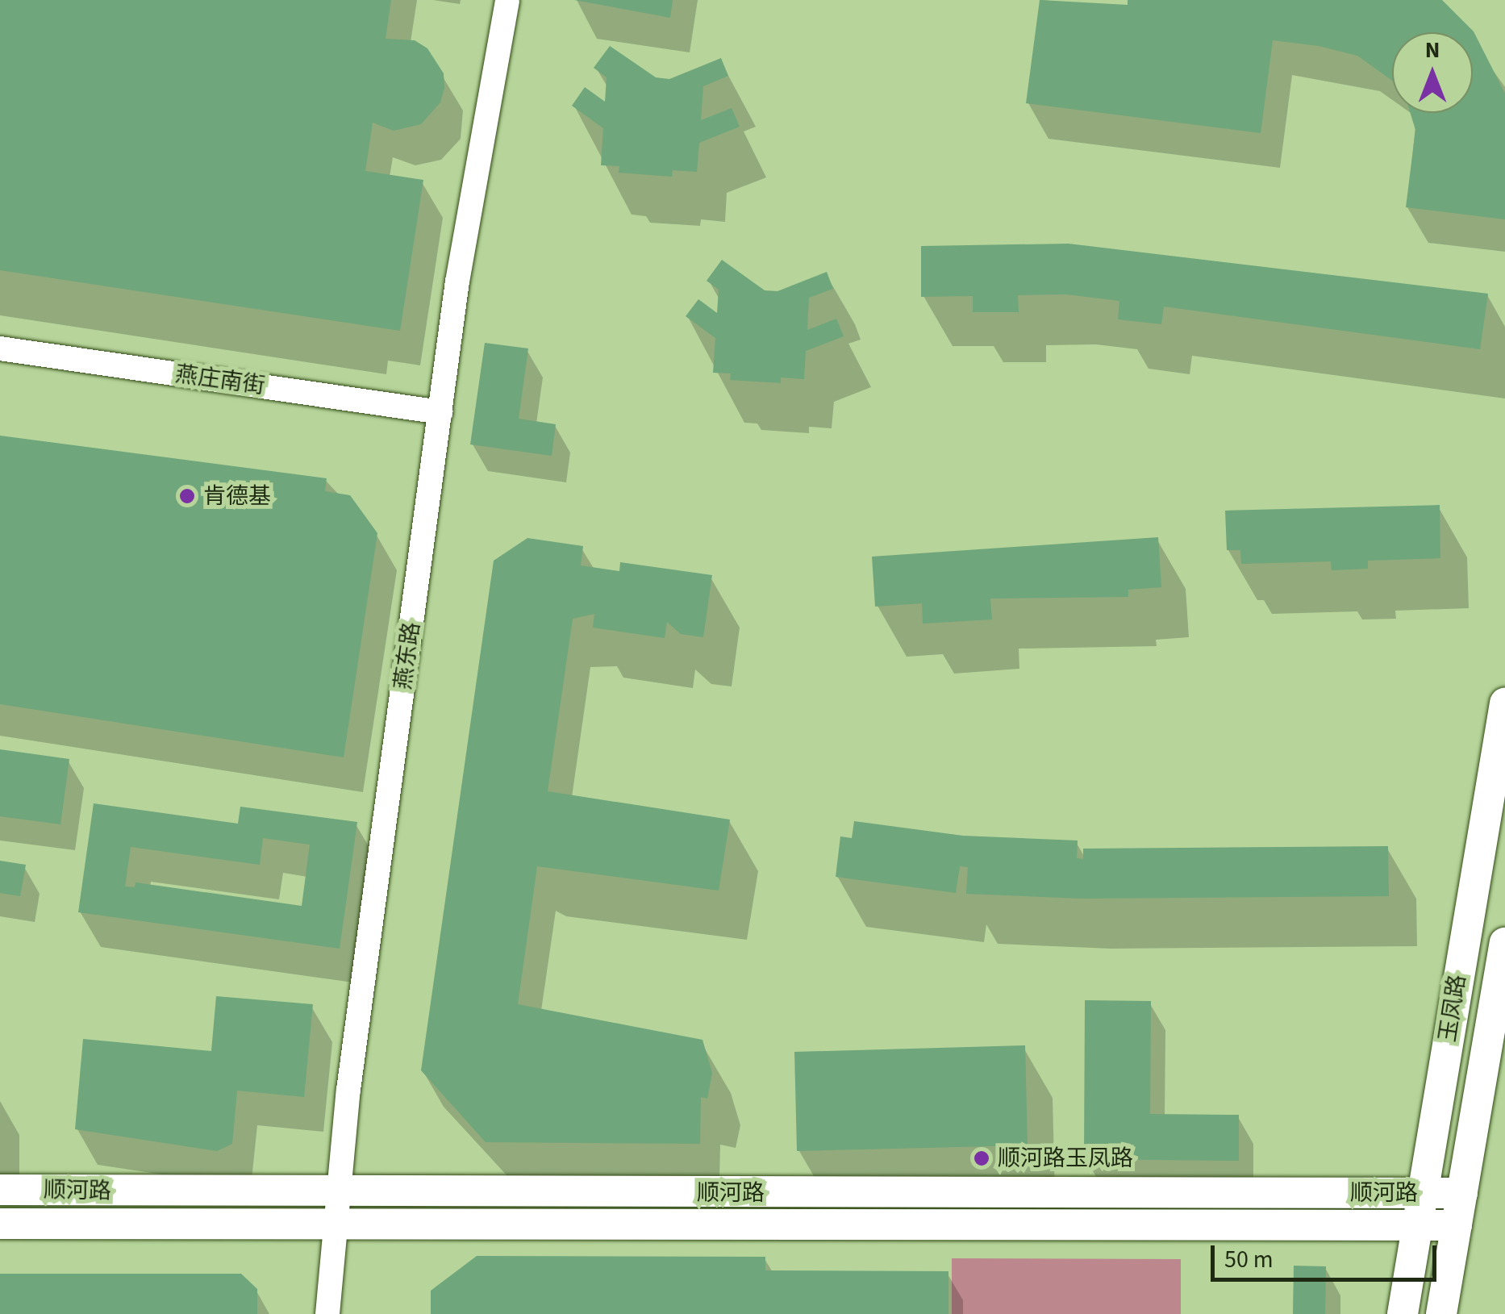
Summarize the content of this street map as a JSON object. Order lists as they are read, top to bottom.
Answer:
{
  "streets": {
    "street": [
      "燕庄南街",
      "燕东路",
      "玉凤路",
      "顺河路"
    ]
  },
  "crossings": [
    ["燕庄南街", "燕东路"],
    ["燕东路", "顺河路"],
    ["玉凤路", "顺河路"]
  ],
  "places": ["肯德基", "顺河路玉凤路"],
  "scale_bar": "50 m",
  "north": "top"
}
